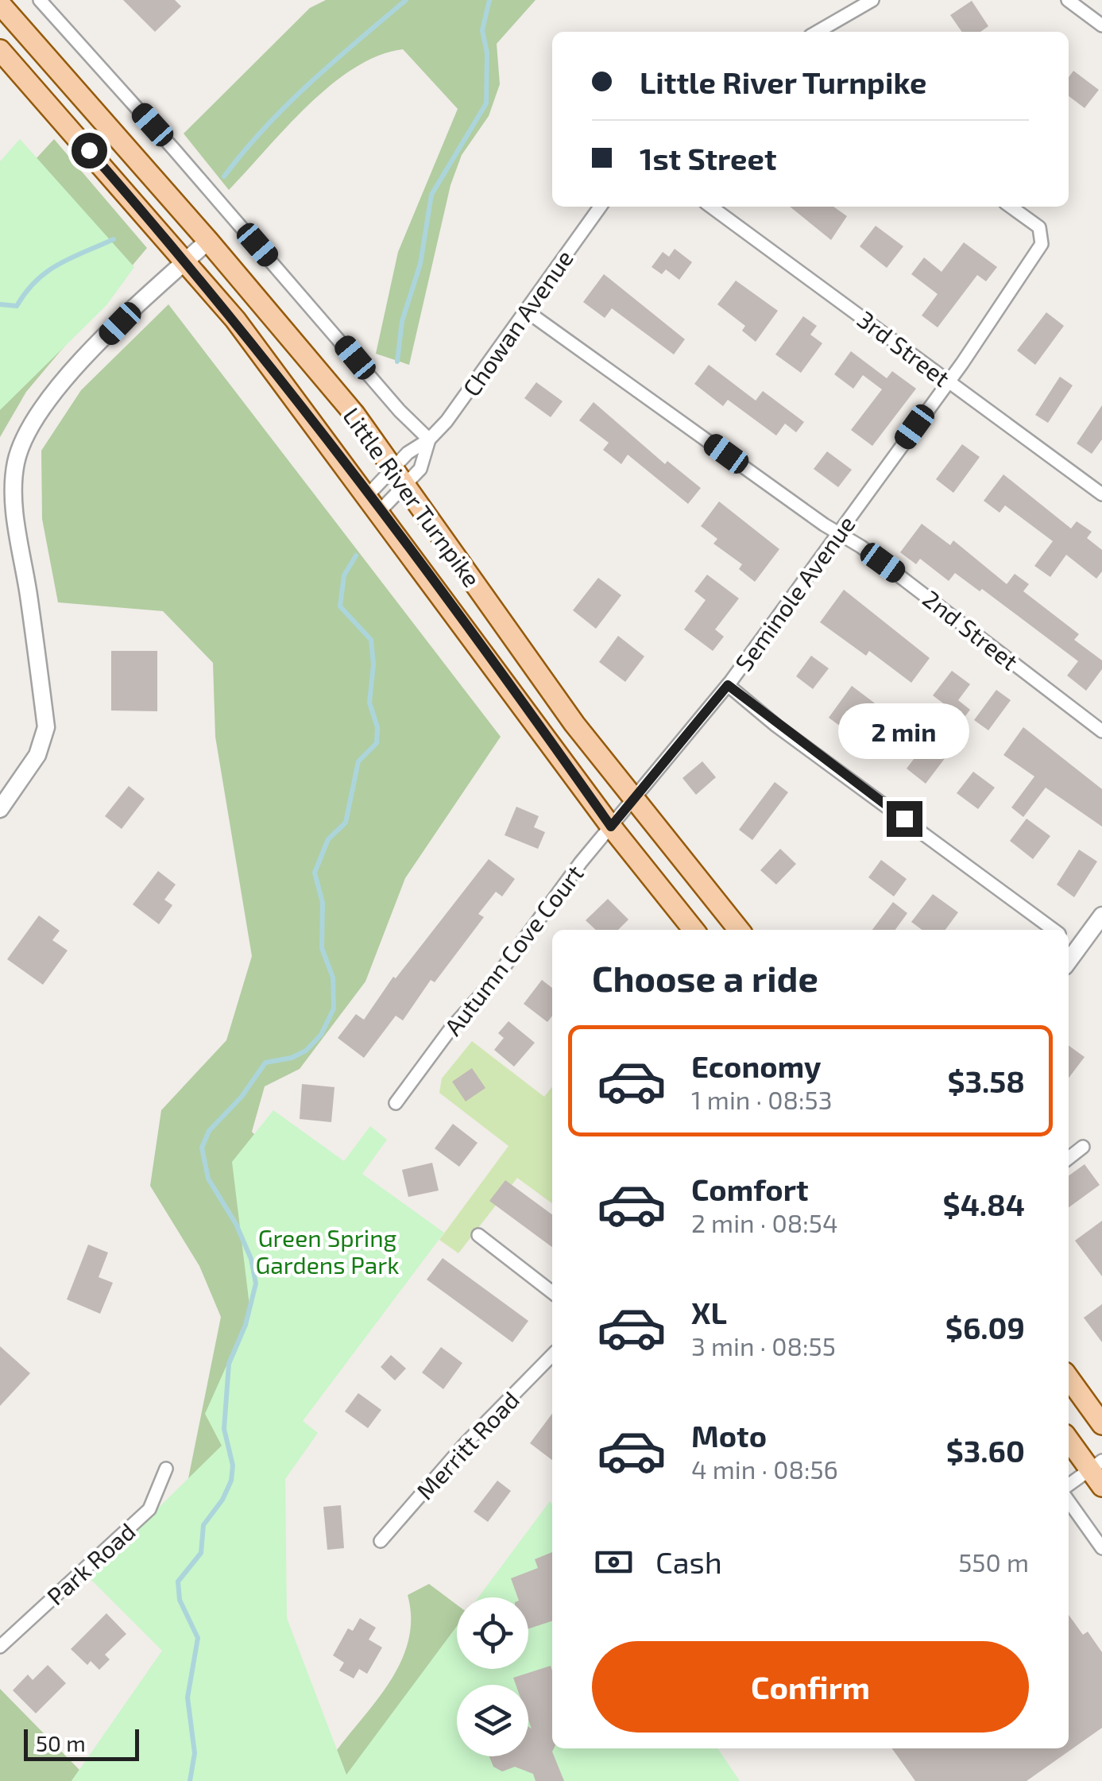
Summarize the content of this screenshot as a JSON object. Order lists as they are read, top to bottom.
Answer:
{
  "streets": {
    "main road": ["Little River Turnpike"],
    "street": [
      "Chowan Avenue",
      "3rd Street",
      "Seminole Avenue",
      "2nd Street",
      "Autumn Cove Court",
      "Merritt Road",
      "Park Road"
    ]
  },
  "crossings": [
    ["Chowan Avenue", "Little River Turnpike"],
    ["Chowan Avenue", "2nd Street"],
    ["3rd Street", "Seminole Avenue"],
    ["Little River Turnpike", "Seminole Avenue"],
    ["Little River Turnpike", "Autumn Cove Court"],
    ["Seminole Avenue", "2nd Street"],
    ["Seminole Avenue", "Autumn Cove Court"]
  ],
  "parks": ["Green Spring Gardens Park"],
  "scale_bar": "50 m",
  "page": {
    "banner": ["Little River Turnpike", "1st Street"],
    "bubble": "2 min",
    "heading": "Choose a ride",
    "list": [
      {
        "name": "Economy",
        "note": "1 min · 08:53",
        "value": "$3.58"
      },
      {
        "name": "Comfort",
        "note": "2 min · 08:54",
        "value": "$4.84"
      },
      {
        "name": "XL",
        "note": "3 min · 08:55",
        "value": "$6.09"
      },
      {
        "name": "Moto",
        "note": "4 min · 08:56",
        "value": "$3.60"
      }
    ],
    "pay": ["Cash", "550 m"],
    "buttons": "Confirm",
    "scale": "50 m"
  }
}
